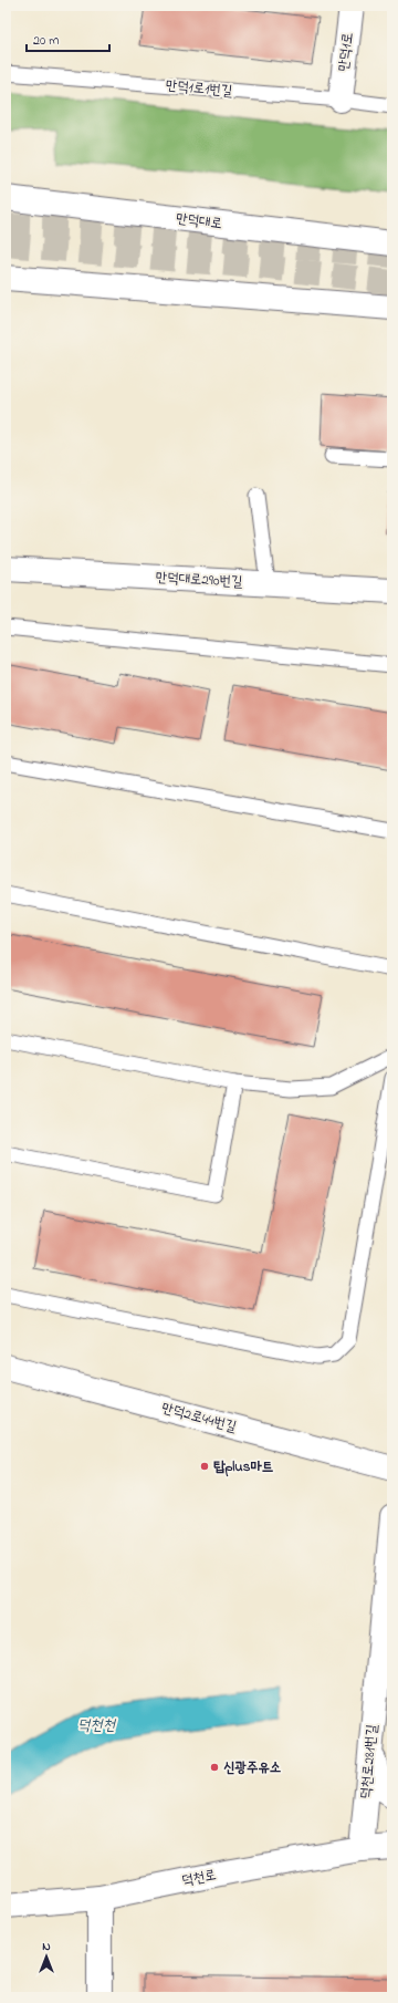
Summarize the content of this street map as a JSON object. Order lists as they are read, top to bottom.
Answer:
{
  "streets": {
    "street": [
      "만덕1로",
      "만덕대로",
      "만덕대로290번길",
      "만덕2로44번길",
      "덕천로281번길",
      "덕천로"
    ],
    "lane": ["만덕1로1번길"]
  },
  "crossings": [
    ["만덕1로", "만덕1로1번길"],
    ["덕천로281번길", "덕천로"]
  ],
  "water": ["덕천천"],
  "places": ["탑plus마트", "신광주유소"],
  "scale_bar": "20 m",
  "north": "top"
}
